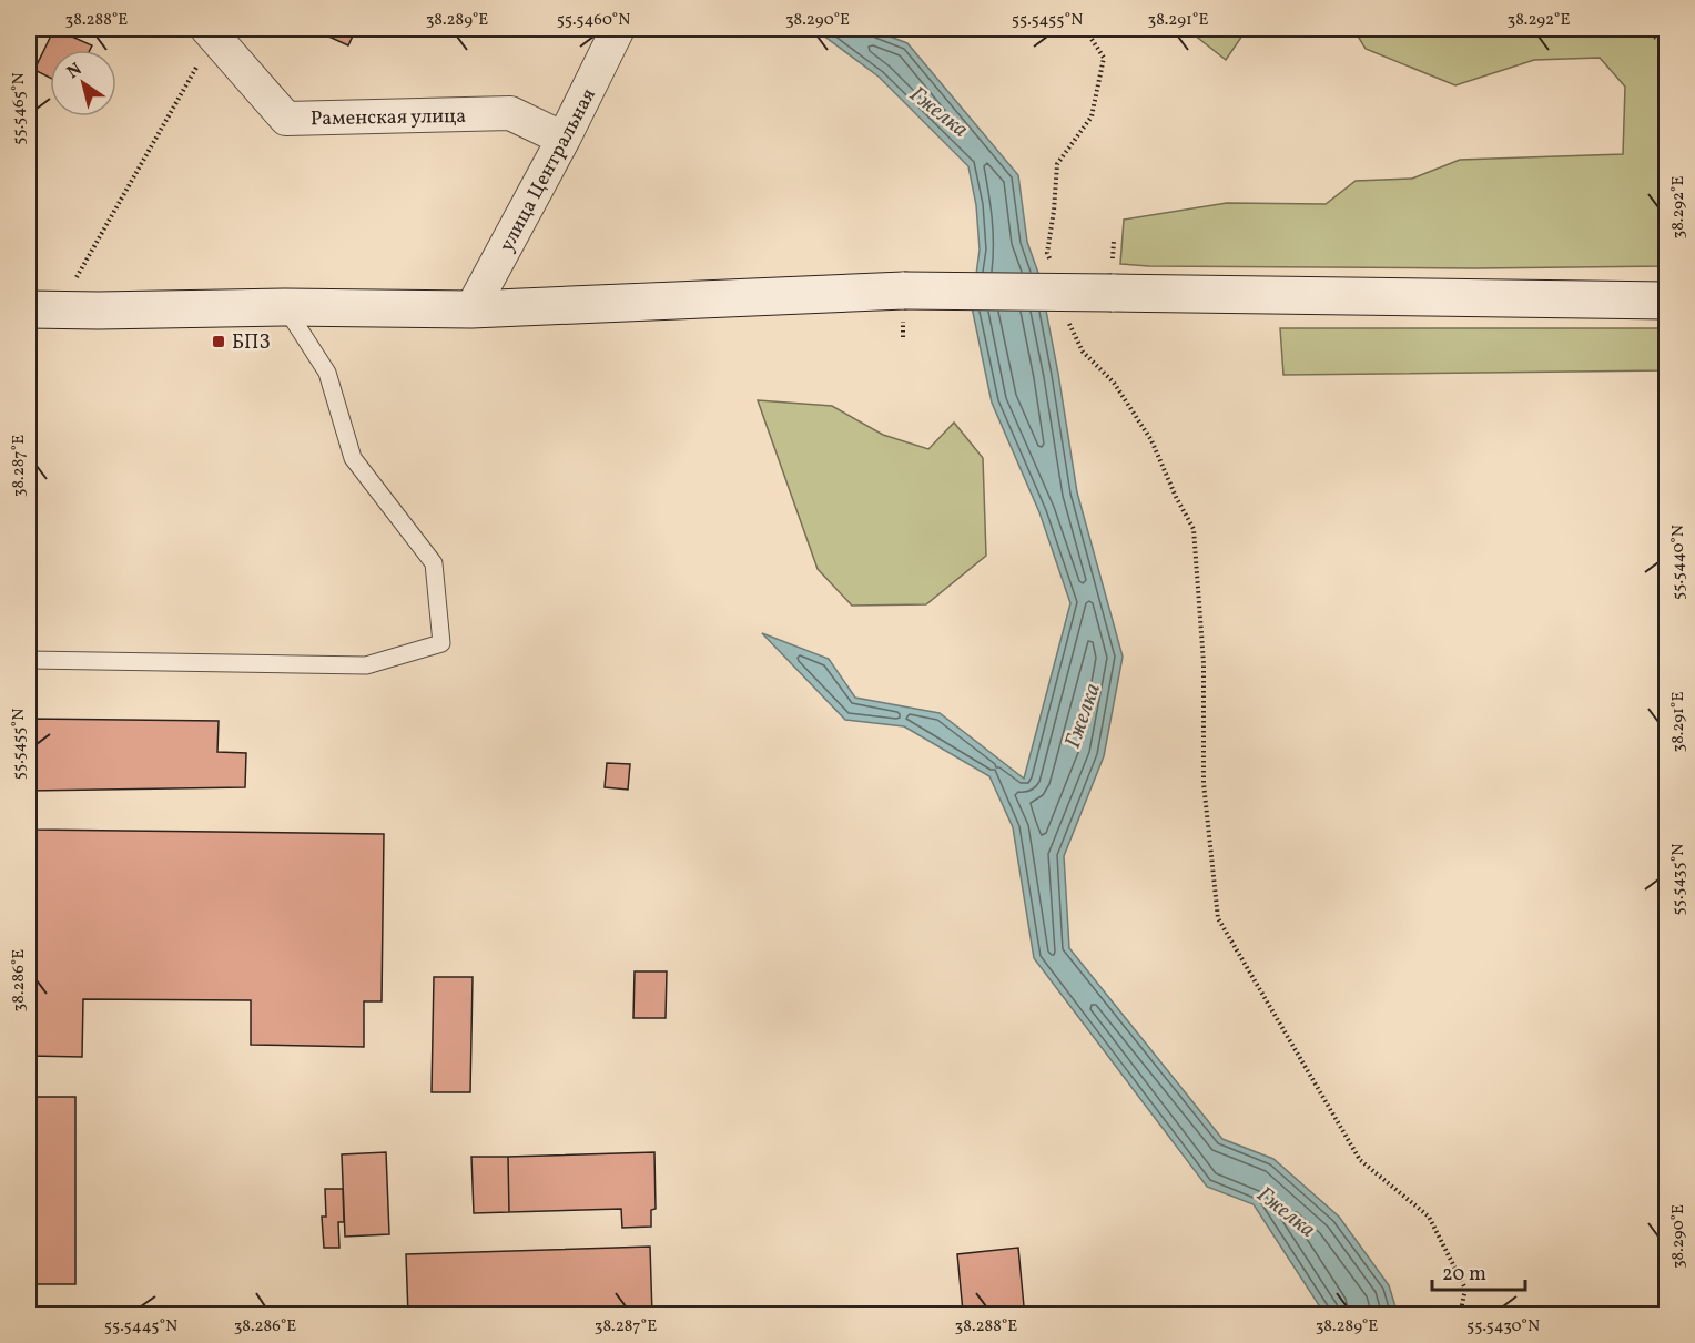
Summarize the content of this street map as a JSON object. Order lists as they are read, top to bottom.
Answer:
{
  "streets": {
    "street": ["Раменская улица", "улица Центральная"]
  },
  "crossings": [
    ["Раменская улица", "улица Центральная"]
  ],
  "water": ["Гжелка"],
  "places": {
    "transit": ["БПЗ"]
  },
  "scale_bar": "20 m",
  "north": "top left",
  "coordinates": [
    "38.288°E",
    "38.289°E",
    "55.5460°N",
    "38.290°E",
    "55.5455°N",
    "38.291°E",
    "38.292°E",
    "55.5465°N",
    "38.287°E",
    "55.5440°N",
    "55.5435°N",
    "38.286°E",
    "55.5445°N",
    "55.5430°N"
  ]
}
